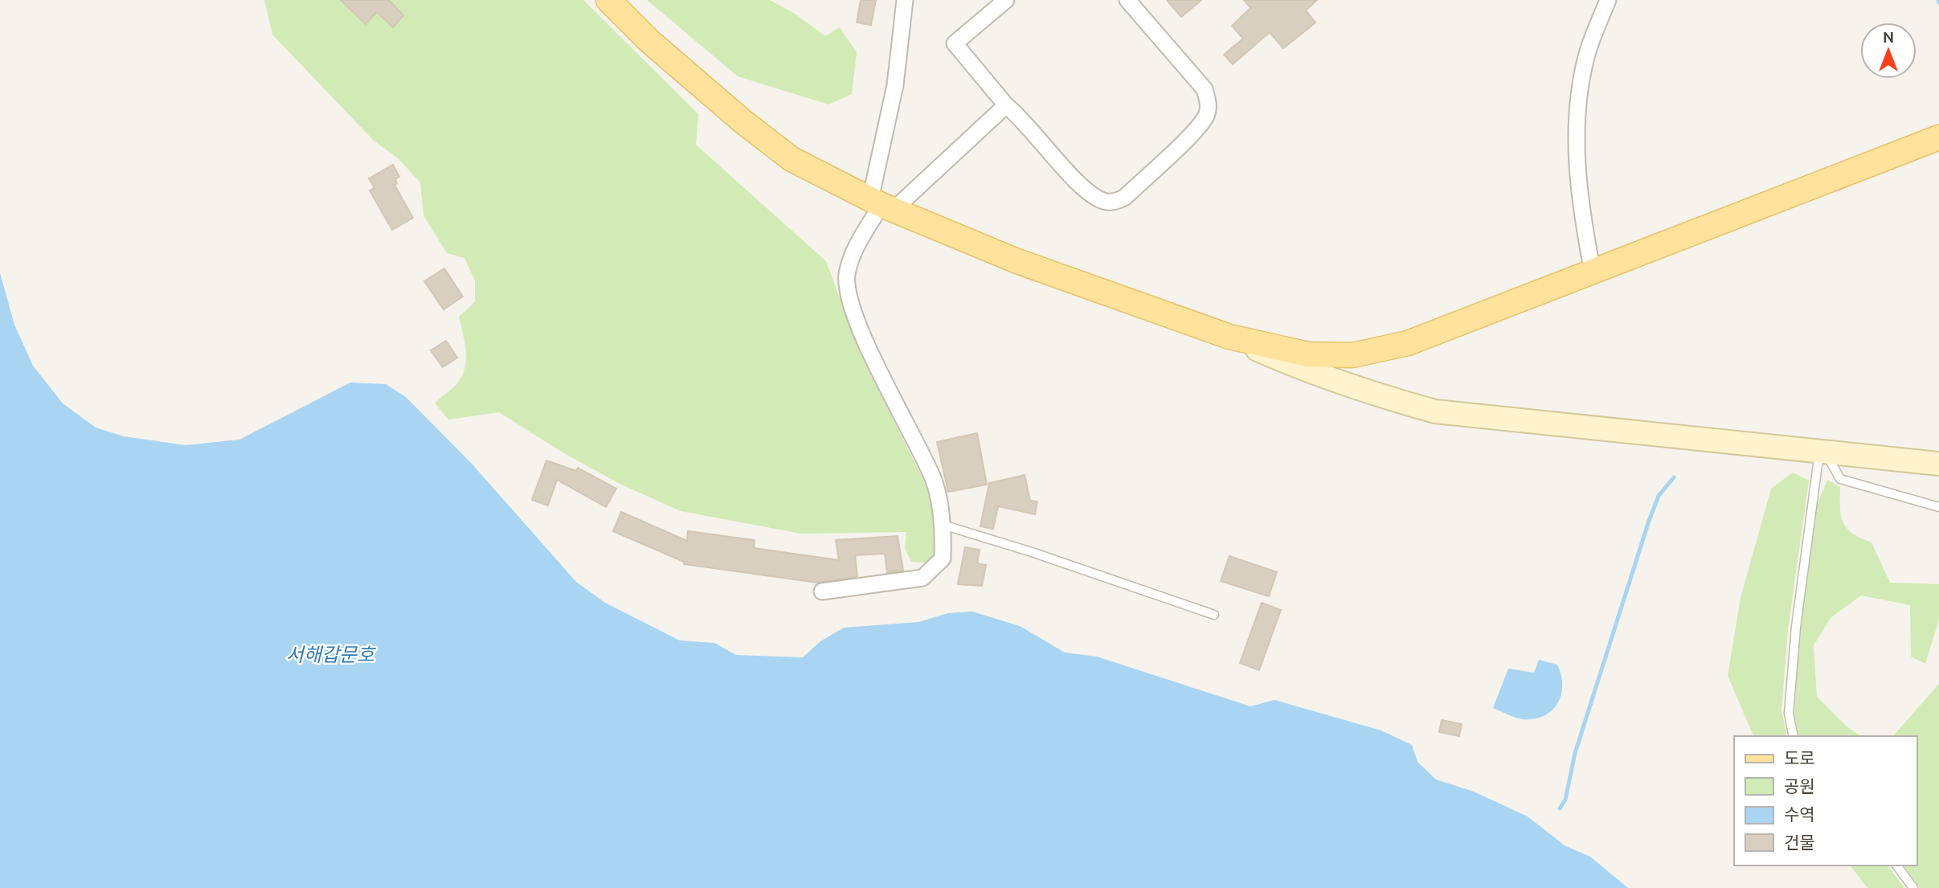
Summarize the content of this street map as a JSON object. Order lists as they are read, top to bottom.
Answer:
{
  "water": ["서해갑문호"],
  "legend": [
    "도로",
    "공원",
    "수역",
    "건물"
  ],
  "north": "top"
}
